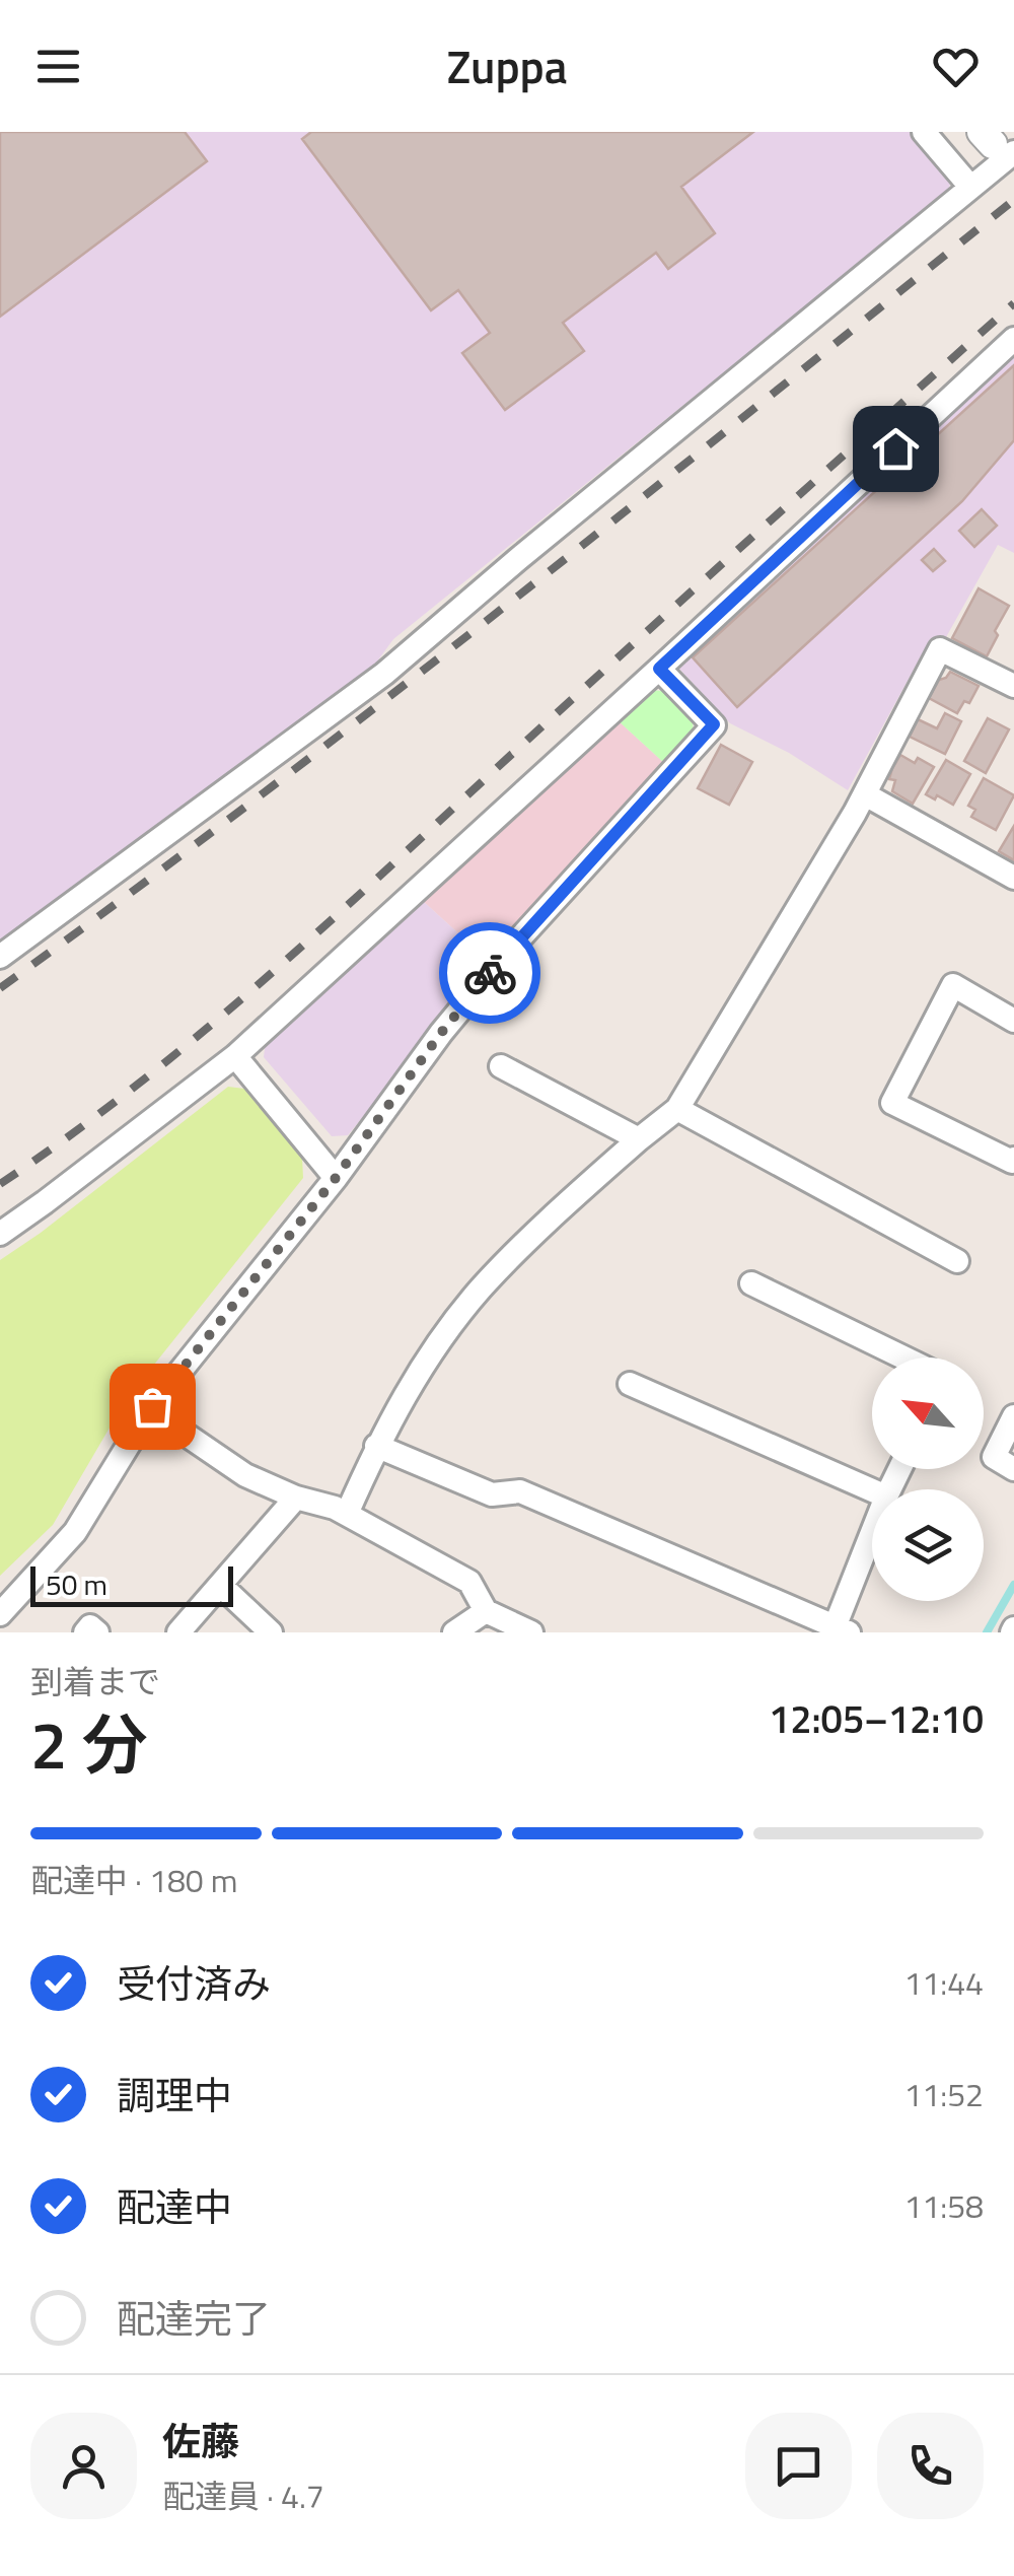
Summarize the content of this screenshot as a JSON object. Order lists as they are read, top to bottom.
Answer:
{
  "scale_bar": "50 m",
  "north": "top left",
  "page": {
    "header": "Zuppa",
    "scale": "50 m",
    "heading": ["2 分", "到着まで", "12:05–12:10"],
    "panel": ["佐藤", "配達員 · 4.7"],
    "bar": "配達中 · 180 m",
    "list": [
      ["受付済み", "11:44"],
      ["調理中", "11:52"],
      ["配達中", "11:58"],
      "配達完了"
    ]
  }
}
